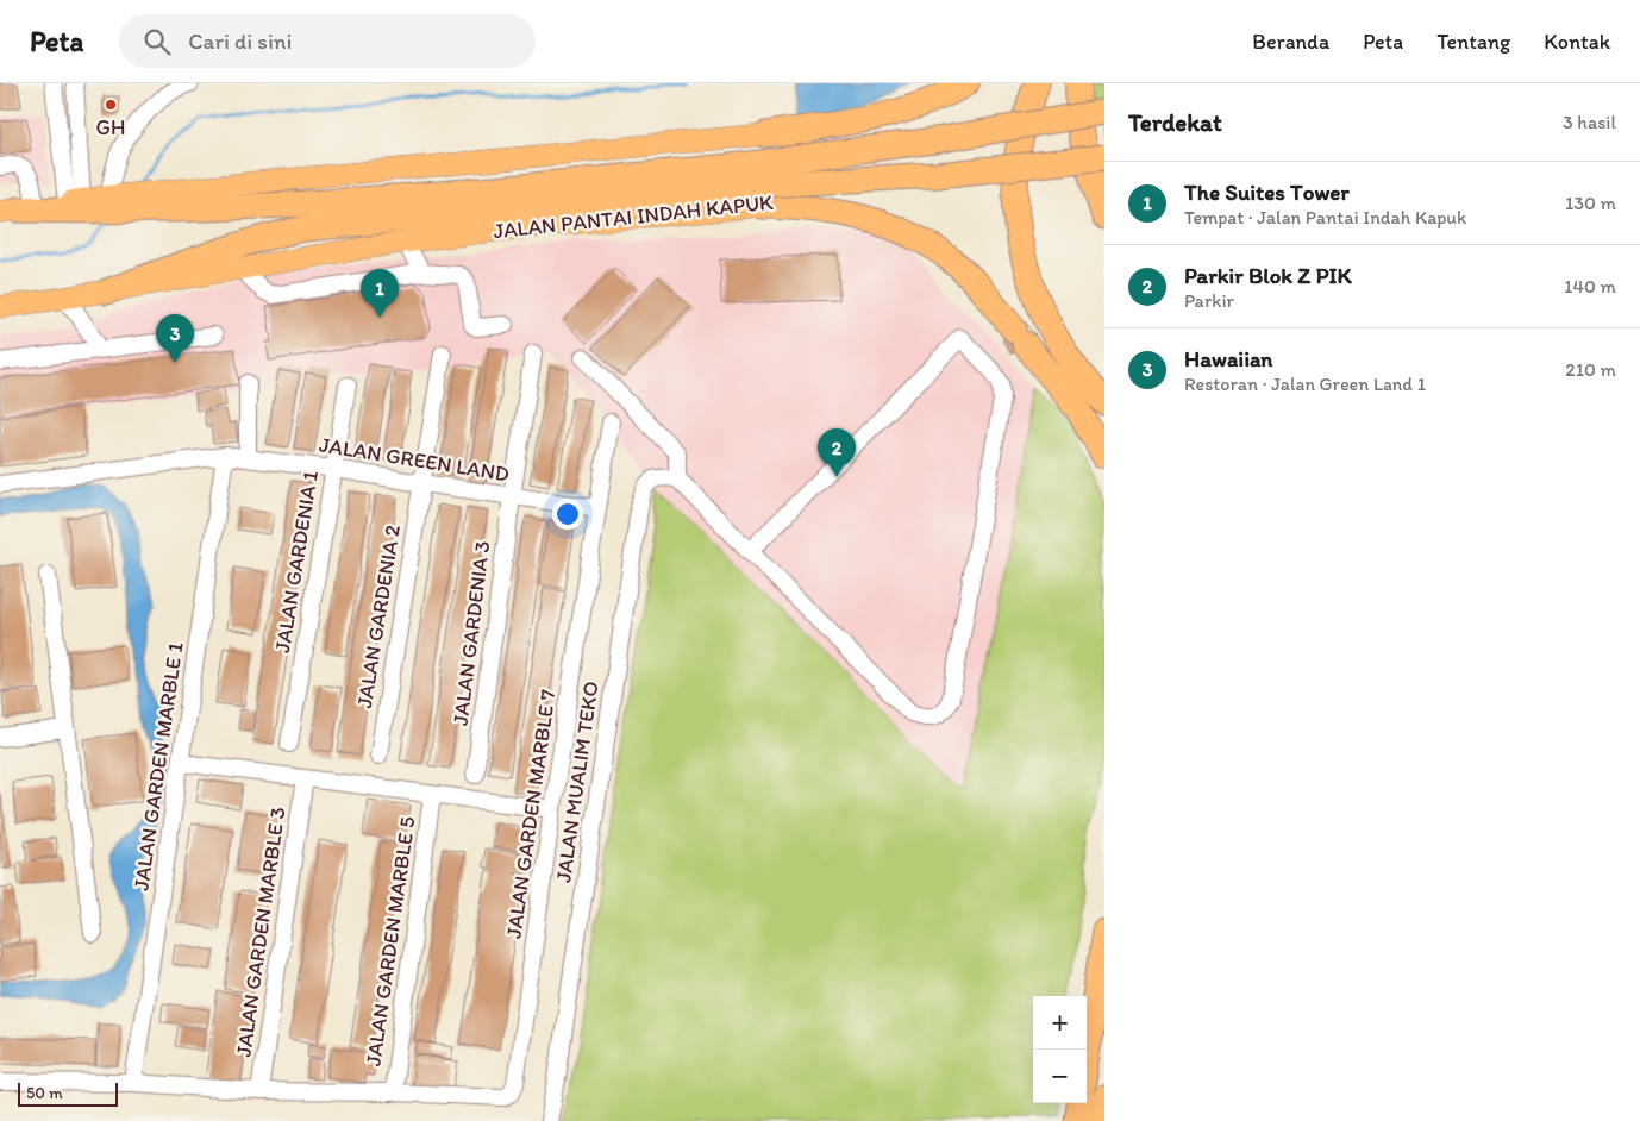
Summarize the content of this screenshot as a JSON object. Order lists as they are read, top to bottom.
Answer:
{
  "streets": {
    "main road": ["JALAN PANTAI INDAH KAPUK"],
    "street": [
      "JALAN GREEN LAND",
      "JALAN GARDENIA 1",
      "JALAN GARDENIA 2",
      "JALAN GARDENIA 3",
      "JALAN GARDEN MARBLE 1",
      "JALAN MUALIM TEKO",
      "JALAN GARDEN MARBLE 7",
      "JALAN GARDEN MARBLE 3",
      "JALAN GARDEN MARBLE 5"
    ]
  },
  "crossings": [
    ["JALAN GREEN LAND", "JALAN GARDENIA 1"],
    ["JALAN GREEN LAND", "JALAN GARDENIA 2"],
    ["JALAN GREEN LAND", "JALAN GARDENIA 3"],
    ["JALAN GREEN LAND", "JALAN GARDEN MARBLE 1"],
    ["JALAN GREEN LAND", "JALAN GARDEN MARBLE 7"],
    ["JALAN GARDEN MARBLE 7", "JALAN GARDEN MARBLE 5"]
  ],
  "places": ["GH"],
  "scale_bar": "50 m",
  "page": {
    "header": "Peta",
    "search": "Cari di sini",
    "nav": [
      "Beranda",
      "Peta",
      "Tentang",
      "Kontak"
    ],
    "heading": ["Terdekat", "3 hasil"],
    "list": [
      {
        "mark": "1",
        "name": "The Suites Tower",
        "note": "Tempat · Jalan Pantai Indah Kapuk",
        "value": "130 m"
      },
      {
        "mark": "2",
        "name": "Parkir Blok Z PIK",
        "note": "Parkir",
        "value": "140 m"
      },
      {
        "mark": "3",
        "name": "Hawaiian",
        "note": "Restoran · Jalan Green Land 1",
        "value": "210 m"
      }
    ],
    "pins": ["1", "3", "2"],
    "map_buttons": ["+", "−"],
    "scale": "50 m"
  }
}
